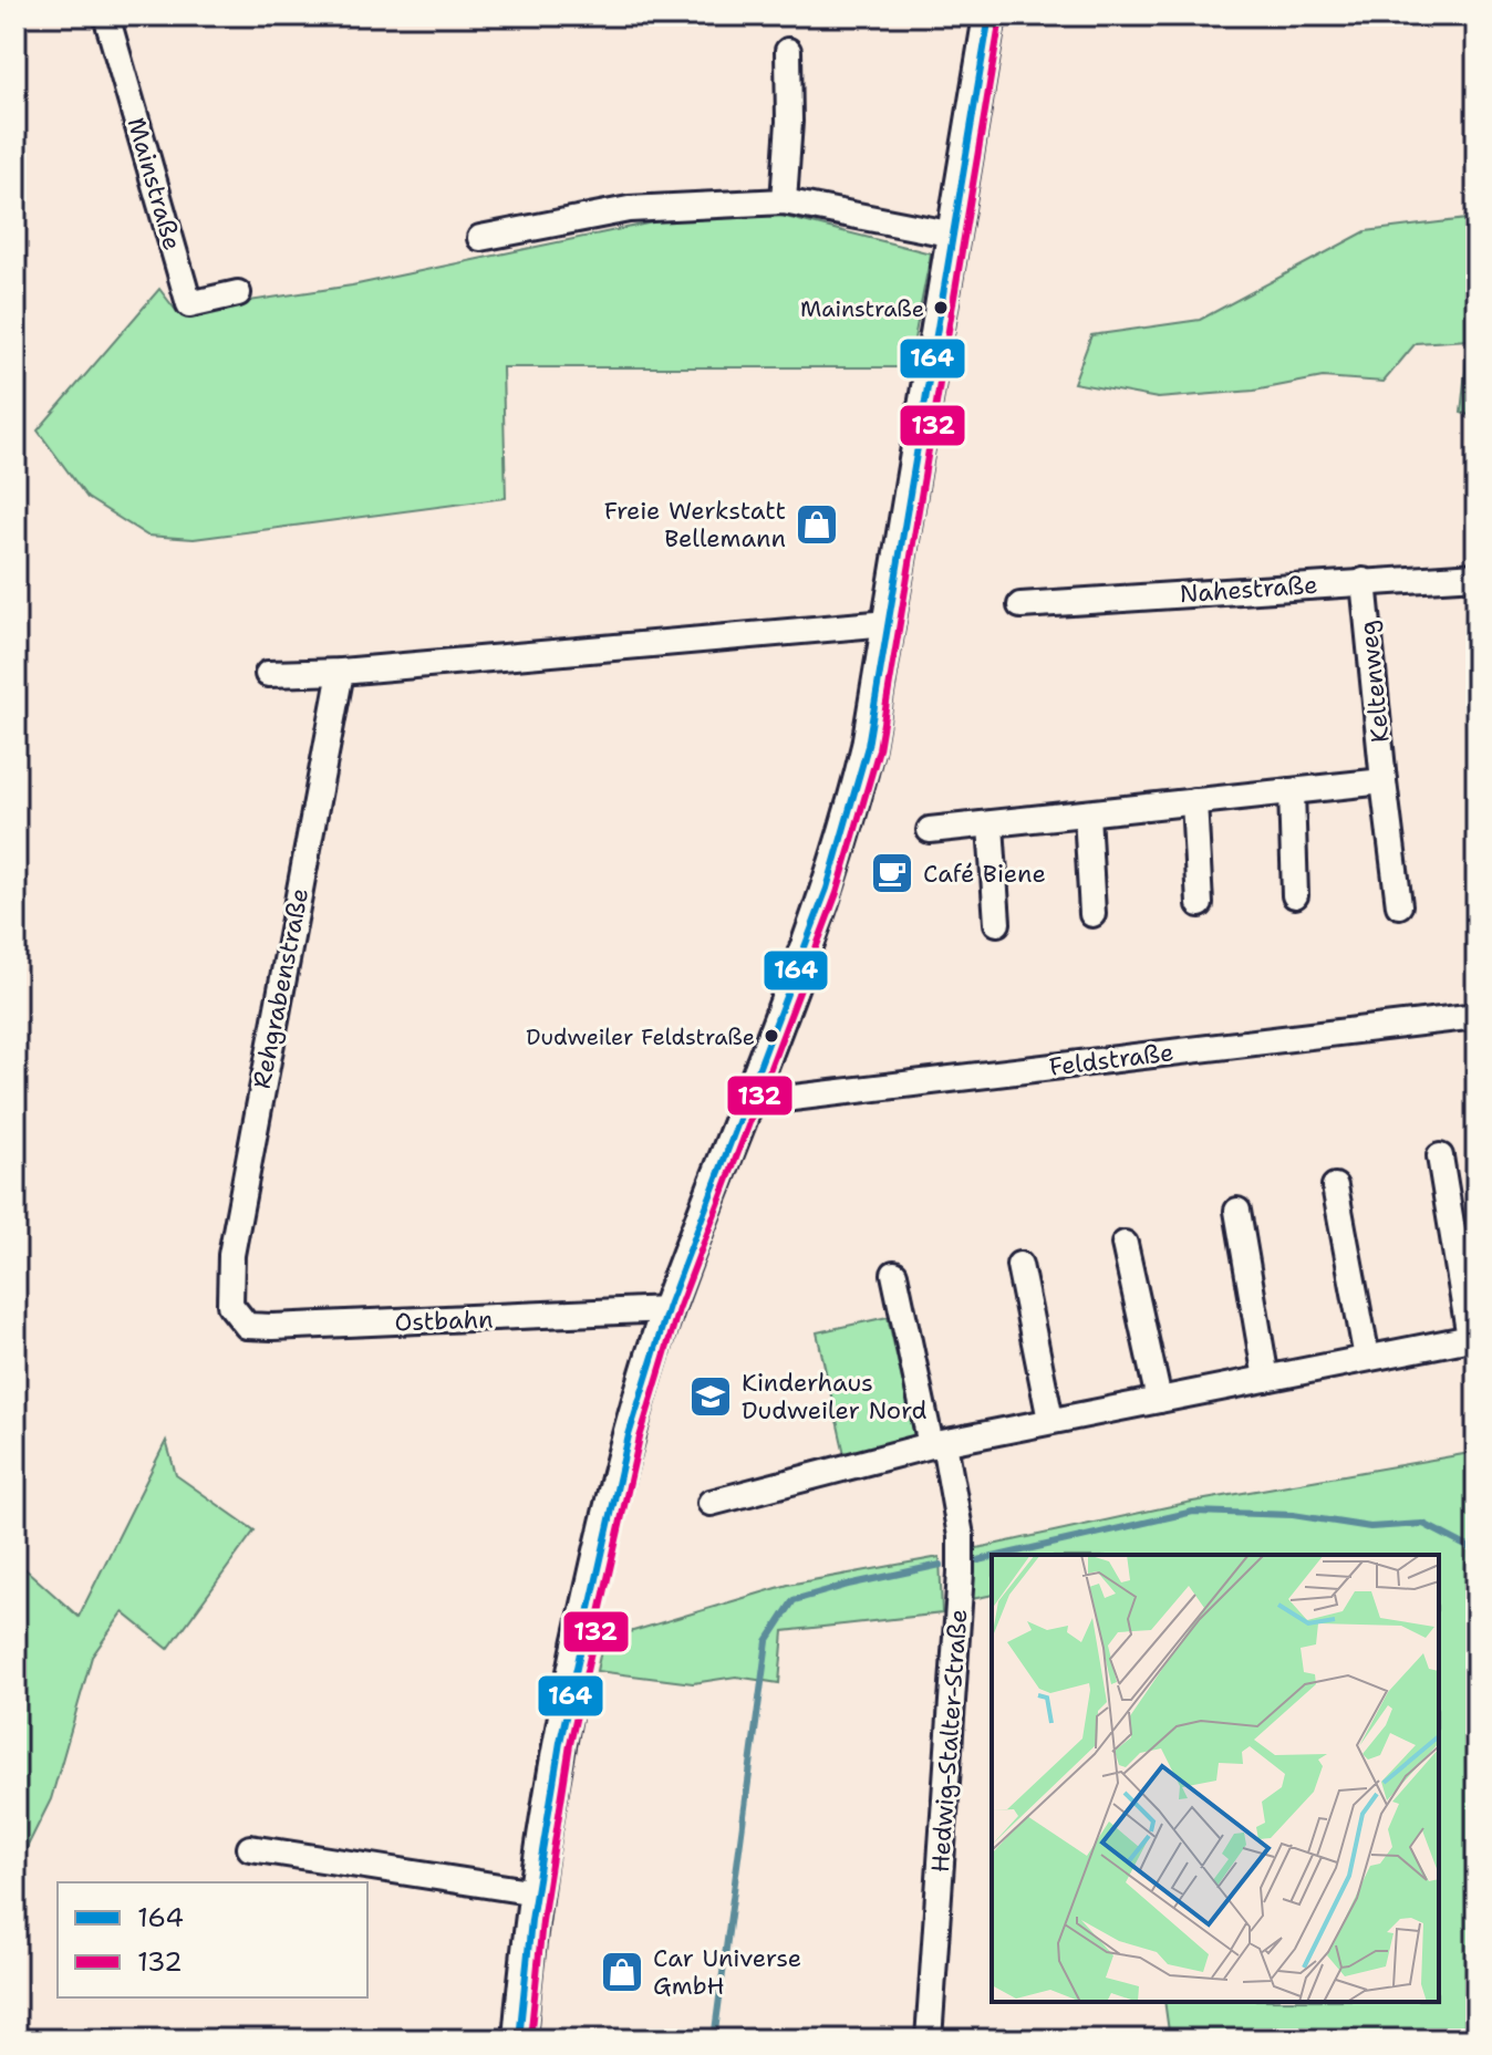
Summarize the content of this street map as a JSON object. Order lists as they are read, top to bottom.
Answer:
{
  "streets": {
    "street": [
      "Mainstraße",
      "Nahestraße",
      "Keltenweg",
      "Rehgrabenstraße",
      "Feldstraße",
      "Ostbahn",
      "Hedwig-Stalter-Straße"
    ]
  },
  "crossings": [
    ["Nahestraße", "Keltenweg"],
    ["Rehgrabenstraße", "Ostbahn"]
  ],
  "places": {
    "other": ["Mainstraße", "Dudweiler Feldstraße"],
    "shop": ["Freie Werkstatt Bellemann", "Car Universe GmbH"],
    "cafe": ["Café Biene"],
    "school or university": ["Kinderhaus Dudweiler Nord"]
  },
  "lines": ["transit line 164", "transit line 132"],
  "legend": ["164", "132"]
}
